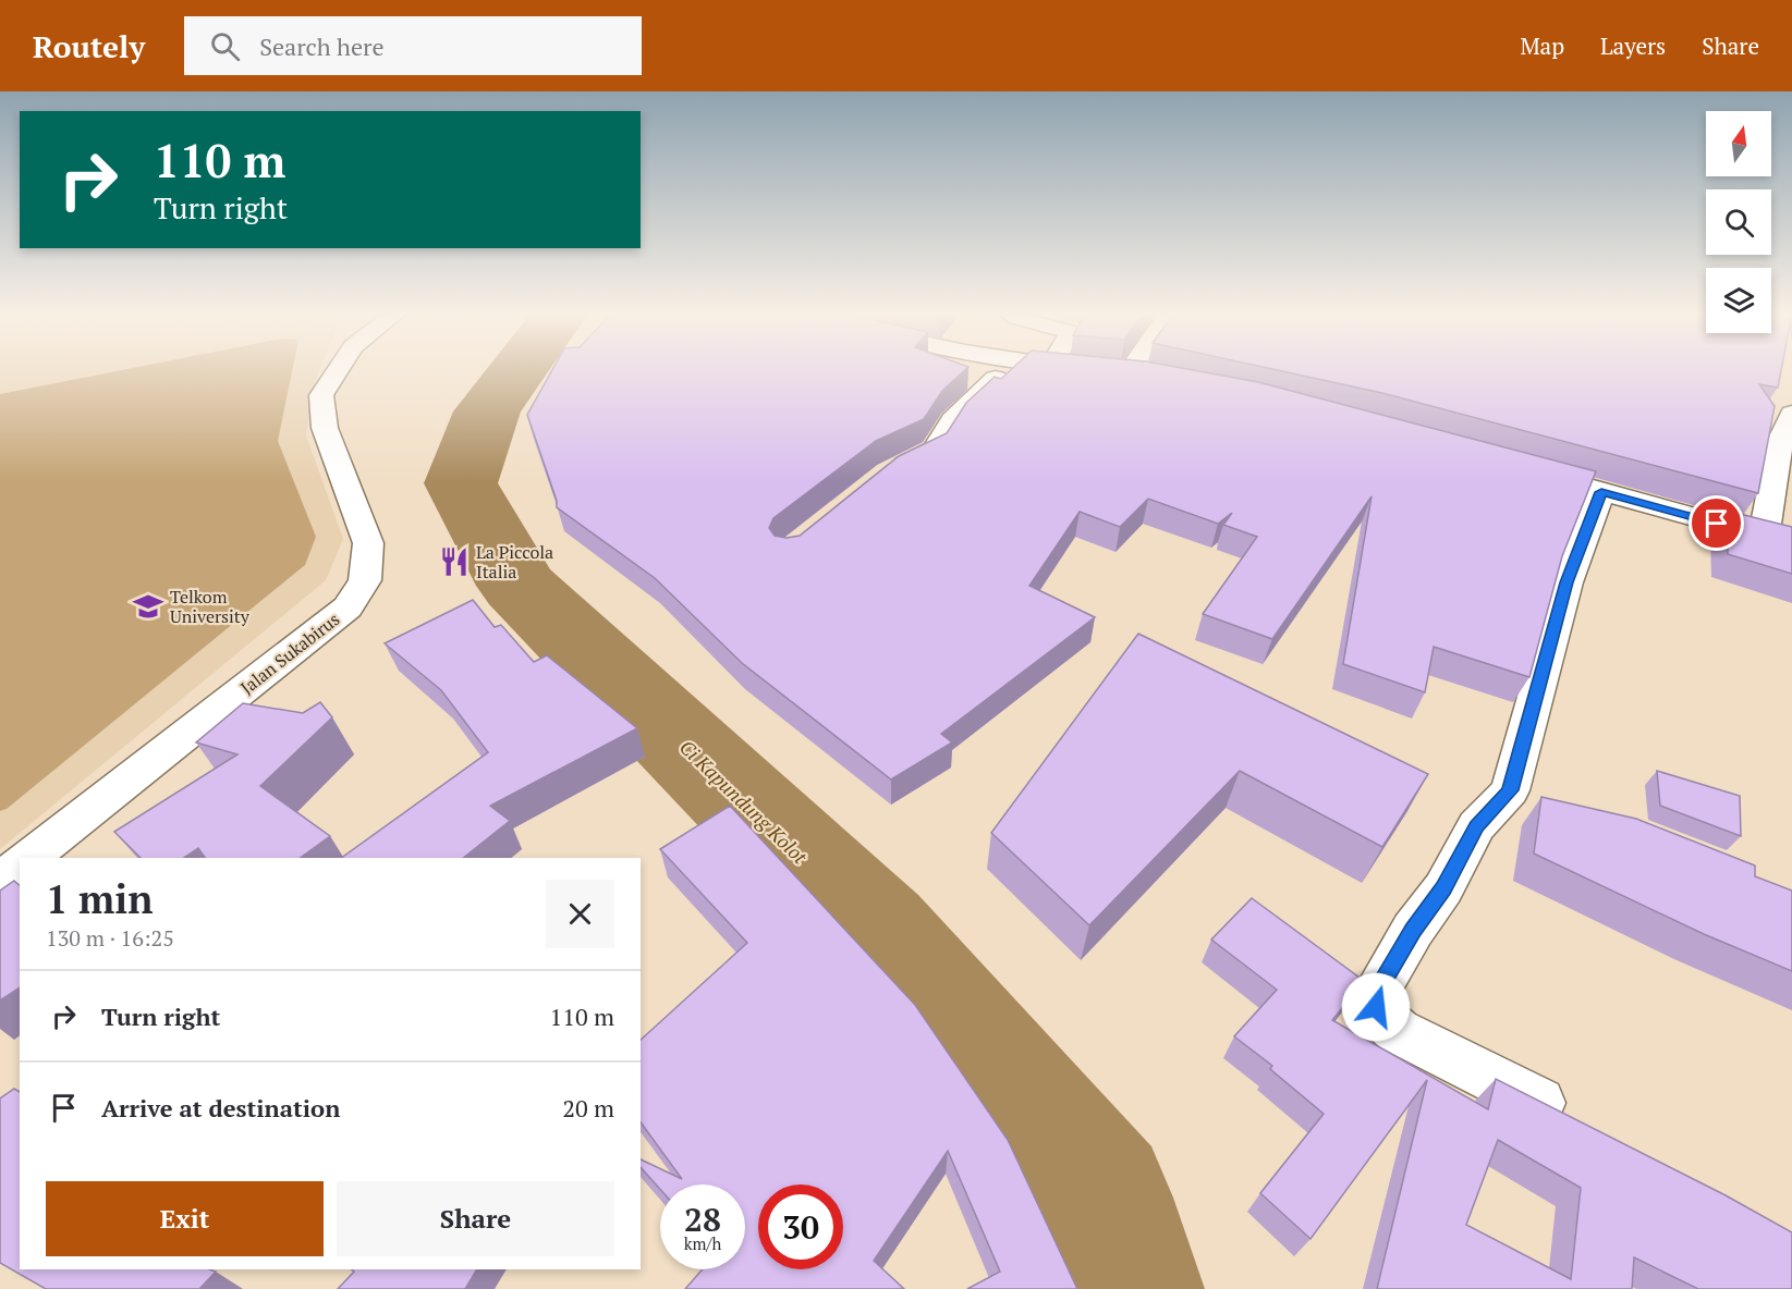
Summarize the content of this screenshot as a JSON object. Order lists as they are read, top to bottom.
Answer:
{
  "streets": {
    "street": ["Jalan Sukabirus"]
  },
  "water": ["Ci Kapundung Kolot"],
  "places": {
    "restaurant": ["La Piccola Italia"],
    "school or university": ["Telkom University"]
  },
  "north": "top",
  "page": {
    "header": "Routely",
    "search": "Search here",
    "nav": ["Map", "Layers", "Share"],
    "turn": ["110 m", "Turn right"],
    "heading": ["1 min", "130 m · 16:25"],
    "list": [
      {
        "name": "Turn right",
        "value": "110 m"
      },
      {
        "name": "Arrive at destination",
        "value": "20 m"
      }
    ],
    "buttons": ["Exit", "Share"],
    "speed": "28 km/h",
    "limit": "30"
  }
}
